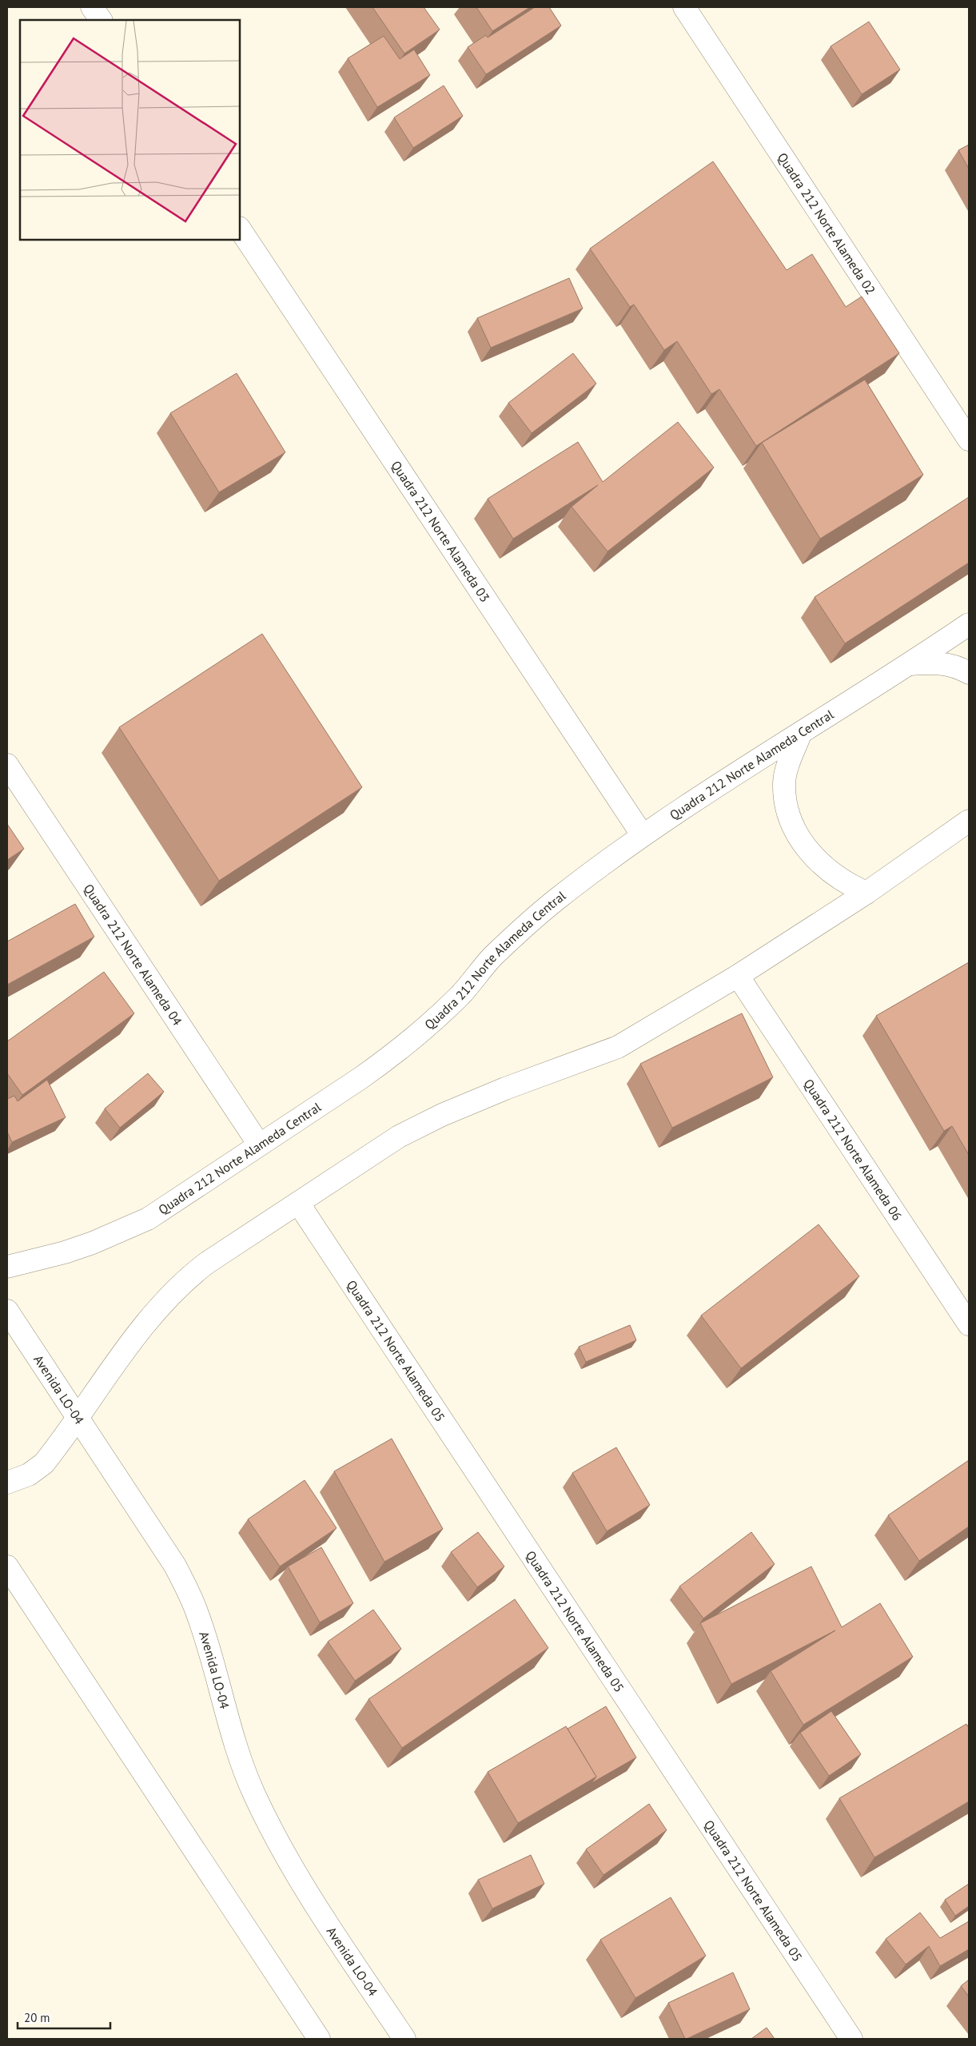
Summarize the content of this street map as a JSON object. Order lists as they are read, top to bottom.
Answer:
{
  "streets": {
    "street": [
      "Quadra 212 Norte Alameda 02",
      "Quadra 212 Norte Alameda 03",
      "Quadra 212 Norte Alameda Central",
      "Quadra 212 Norte Alameda 04",
      "Quadra 212 Norte Alameda 06",
      "Quadra 212 Norte Alameda 05",
      "Avenida LO-04"
    ]
  },
  "crossings": [
    ["Quadra 212 Norte Alameda 03", "Quadra 212 Norte Alameda Central"],
    ["Quadra 212 Norte Alameda Central", "Quadra 212 Norte Alameda 04"]
  ],
  "scale_bar": "20 m"
}
